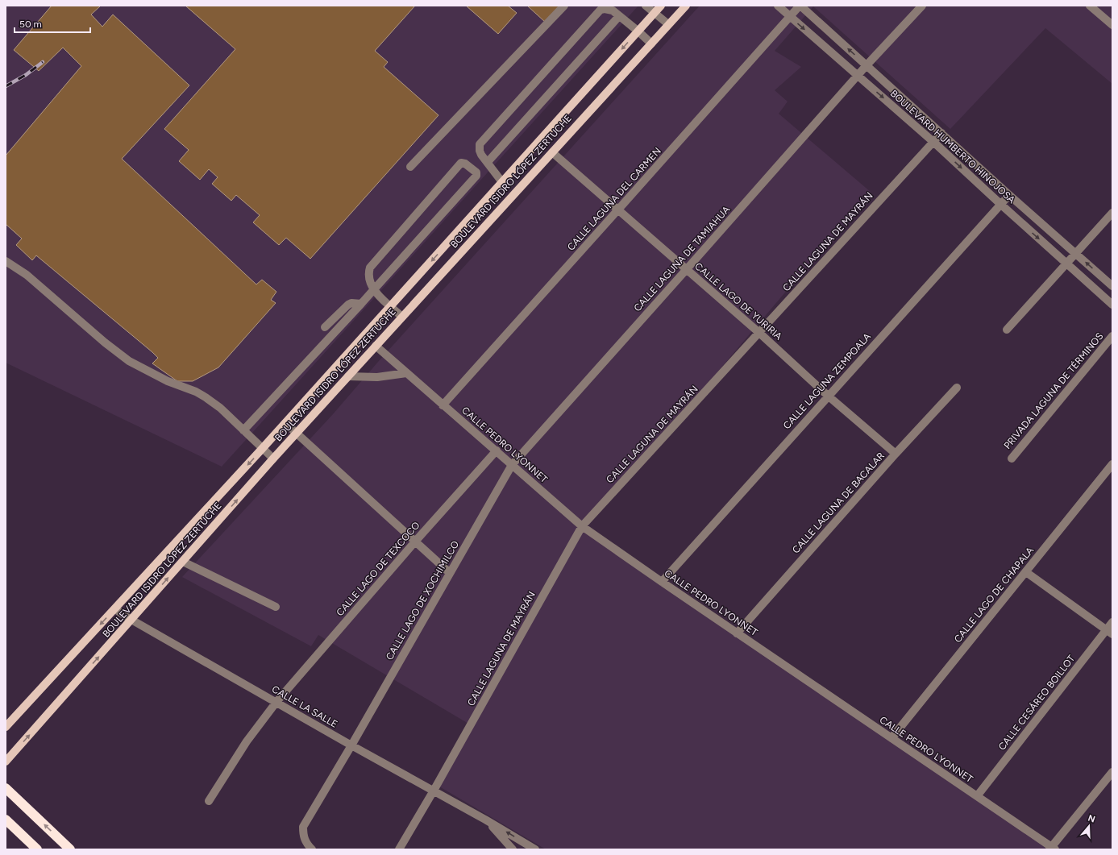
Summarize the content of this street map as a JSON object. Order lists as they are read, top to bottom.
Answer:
{
  "streets": {
    "main road": ["BOULEVARD ISIDRO LÓPEZ ZERTUCHE"],
    "street": [
      "BOULEVARD HUMBERTO HINOJOSA",
      "CALLE LAGUNA DEL CARMEN",
      "CALLE LAGUNA DE MAYRÁN",
      "CALLE LAGUNA DE TAMIAHUA",
      "CALLE LAGO DE YURIRIA",
      "CALLE LAGUNA ZEMPOALA",
      "PRIVADA LAGUNA DE TÉRMINOS",
      "CALLE PEDRO LYONNET",
      "CALLE LAGUNA DE BACALAR",
      "CALLE LAGO DE TEXCOCO",
      "CALLE LAGO DE CHAPALA",
      "CALLE LAGO DE XOCHIMILCO",
      "CALLE CESÁREO BOILLOT",
      "CALLE LA SALLE"
    ]
  },
  "crossings": [
    ["BOULEVARD HUMBERTO HINOJOSA", "CALLE LAGUNA DEL CARMEN"],
    ["BOULEVARD HUMBERTO HINOJOSA", "CALLE LAGUNA DE MAYRÁN"],
    ["BOULEVARD HUMBERTO HINOJOSA", "CALLE LAGUNA DE TAMIAHUA"],
    ["BOULEVARD HUMBERTO HINOJOSA", "CALLE LAGUNA ZEMPOALA"],
    ["BOULEVARD ISIDRO LÓPEZ ZERTUCHE", "CALLE LAGO DE YURIRIA"],
    ["BOULEVARD ISIDRO LÓPEZ ZERTUCHE", "CALLE PEDRO LYONNET"],
    ["BOULEVARD ISIDRO LÓPEZ ZERTUCHE", "CALLE LA SALLE"],
    ["CALLE LAGUNA DEL CARMEN", "CALLE LAGO DE YURIRIA"],
    ["CALLE LAGUNA DEL CARMEN", "CALLE PEDRO LYONNET"],
    ["CALLE LAGUNA DE MAYRÁN", "CALLE LAGO DE YURIRIA"],
    ["CALLE LAGUNA DE MAYRÁN", "CALLE PEDRO LYONNET"],
    ["CALLE LAGUNA DE MAYRÁN", "CALLE LA SALLE"],
    ["CALLE LAGUNA DE TAMIAHUA", "CALLE LAGO DE YURIRIA"],
    ["CALLE LAGUNA DE TAMIAHUA", "CALLE PEDRO LYONNET"],
    ["CALLE LAGUNA DE TAMIAHUA", "CALLE LAGO DE XOCHIMILCO"],
    ["CALLE LAGO DE YURIRIA", "CALLE LAGUNA ZEMPOALA"],
    ["CALLE LAGO DE YURIRIA", "CALLE LAGUNA DE BACALAR"],
    ["CALLE LAGUNA ZEMPOALA", "CALLE PEDRO LYONNET"],
    ["CALLE PEDRO LYONNET", "CALLE LAGUNA DE BACALAR"],
    ["CALLE PEDRO LYONNET", "CALLE LAGO DE TEXCOCO"],
    ["CALLE PEDRO LYONNET", "CALLE LAGO DE CHAPALA"],
    ["CALLE PEDRO LYONNET", "CALLE LAGO DE XOCHIMILCO"],
    ["CALLE PEDRO LYONNET", "CALLE CESÁREO BOILLOT"],
    ["CALLE LAGO DE TEXCOCO", "CALLE LA SALLE"],
    ["CALLE LAGO DE XOCHIMILCO", "CALLE LA SALLE"]
  ],
  "scale_bar": "50 m",
  "north": "top"
}
